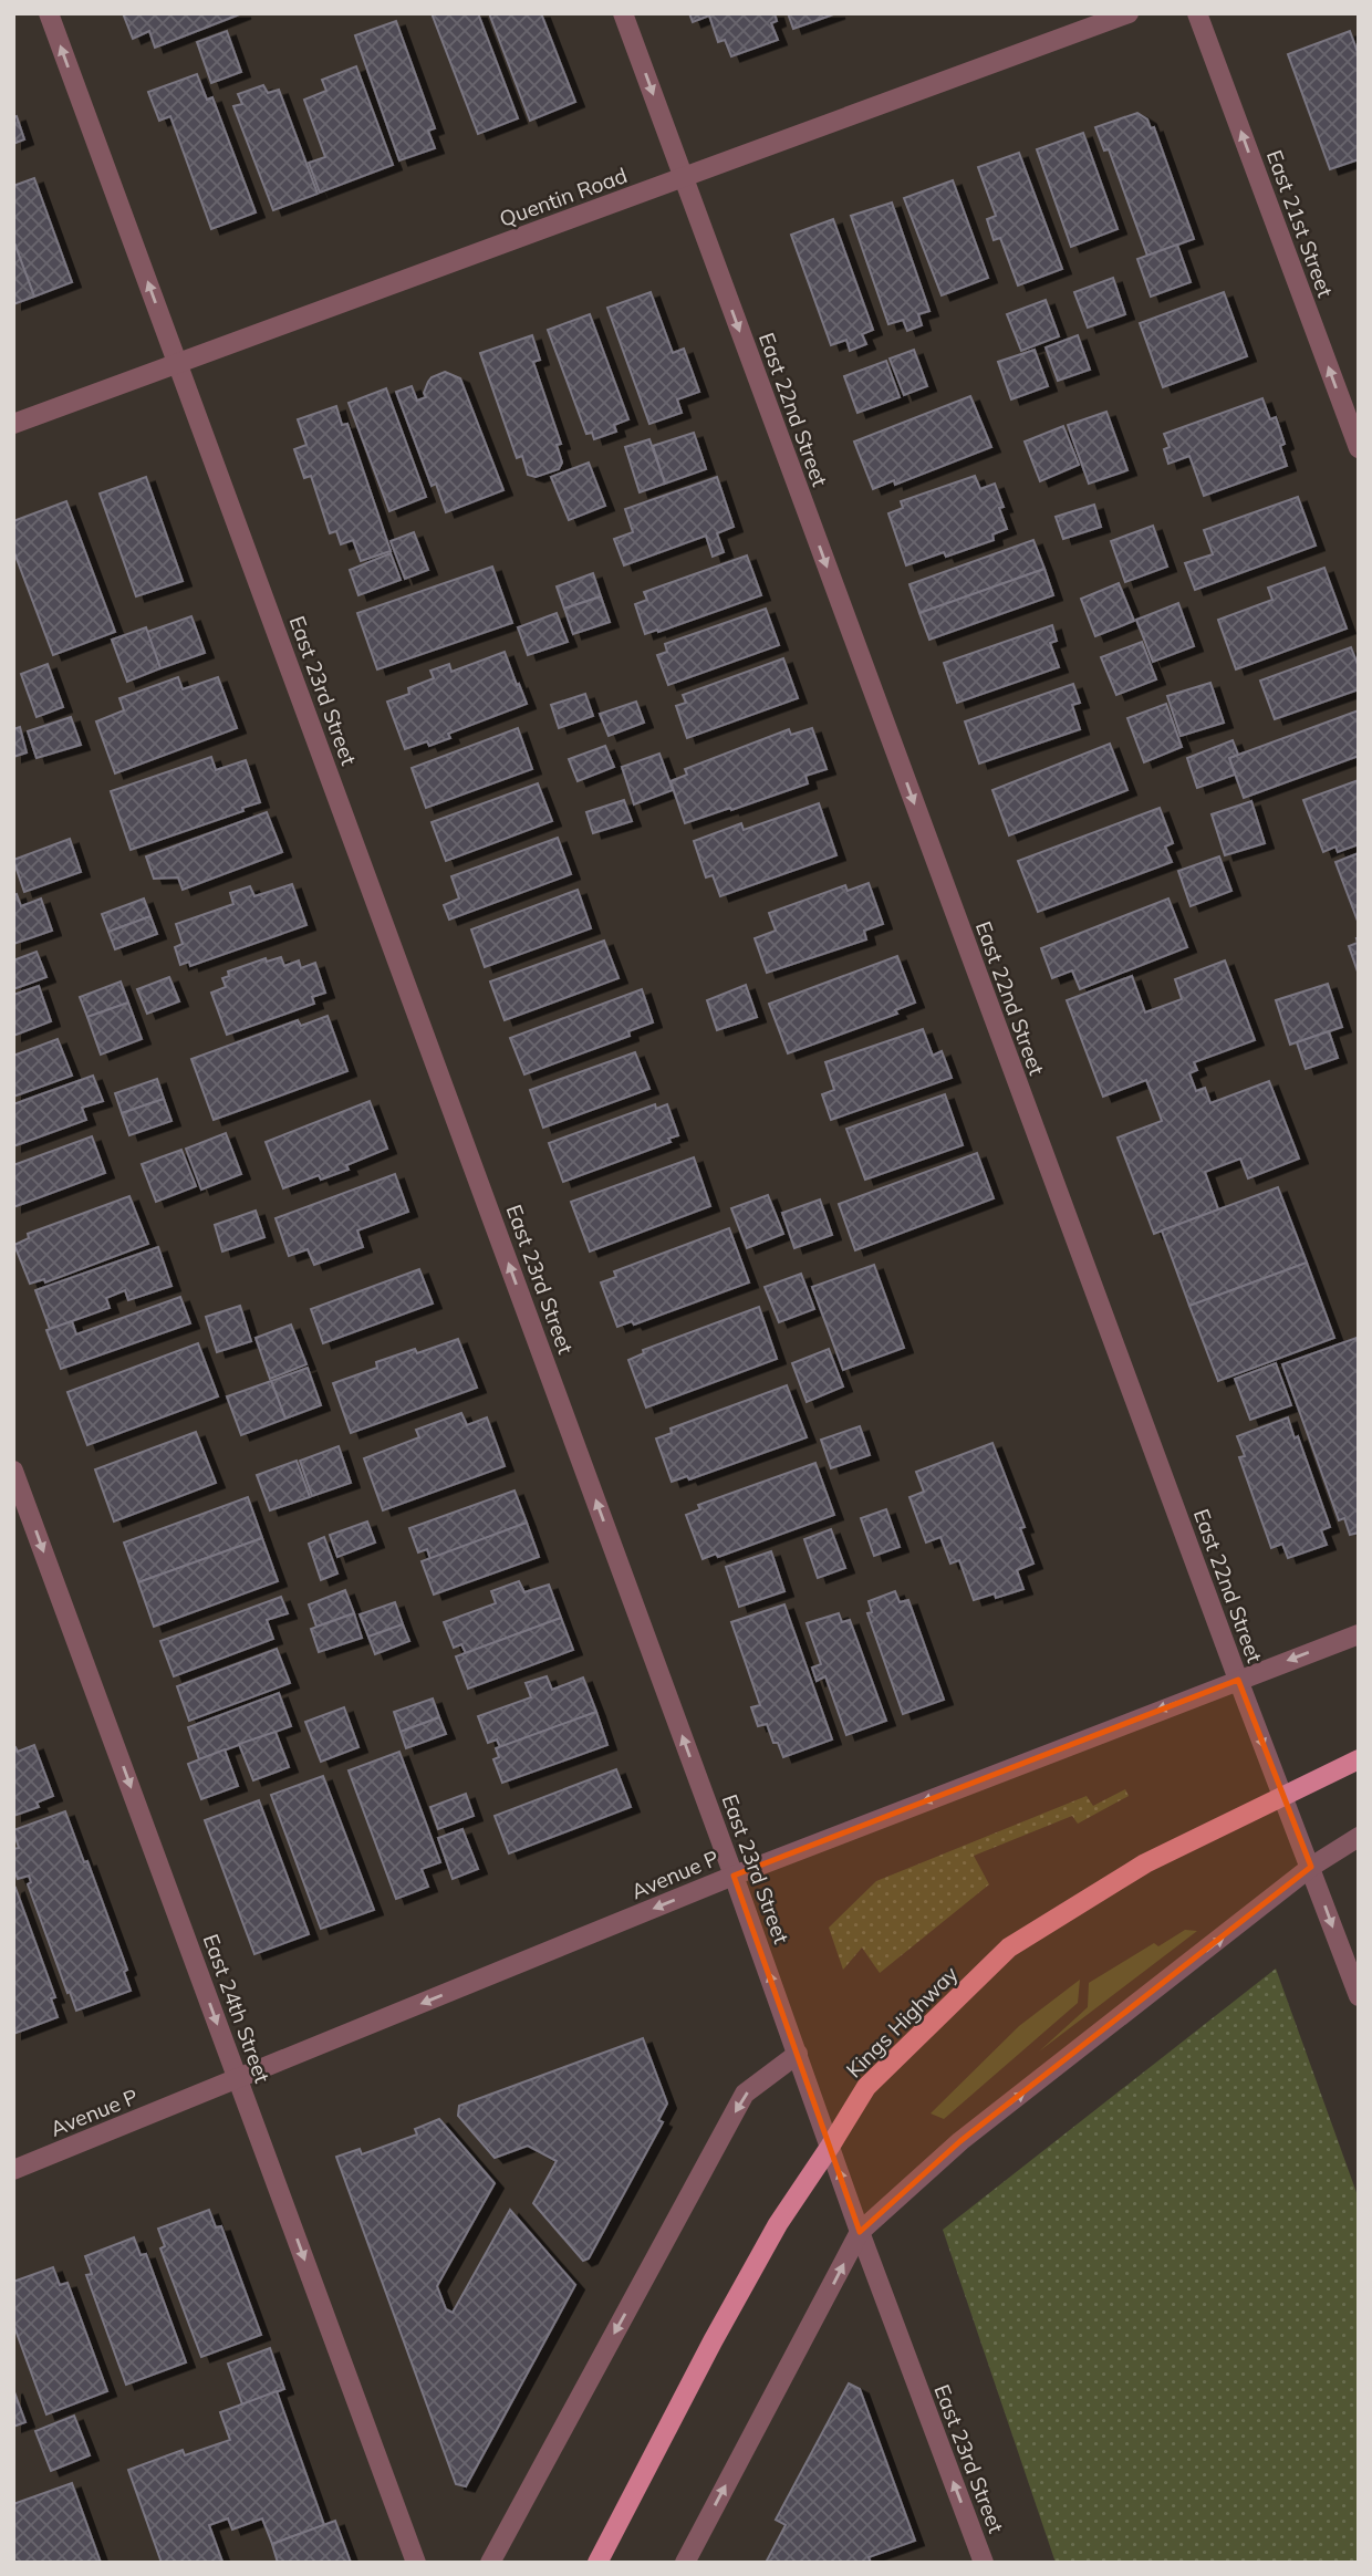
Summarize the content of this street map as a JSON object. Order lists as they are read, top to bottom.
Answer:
{
  "streets": {
    "main road": ["Kings Highway"],
    "street": [
      "Quentin Road",
      "East 21st Street",
      "East 22nd Street",
      "East 23rd Street",
      "Avenue P",
      "East 24th Street"
    ]
  },
  "crossings": [
    ["Quentin Road", "East 22nd Street"],
    ["Quentin Road", "East 23rd Street"],
    ["East 22nd Street", "Avenue P"],
    ["East 22nd Street", "Kings Highway"],
    ["East 23rd Street", "Avenue P"],
    ["East 23rd Street", "Kings Highway"],
    ["Avenue P", "East 24th Street"]
  ],
  "one_way": [
    "East 21st Street",
    "East 22nd Street",
    "East 23rd Street",
    "Avenue P",
    "East 24th Street"
  ]
}
